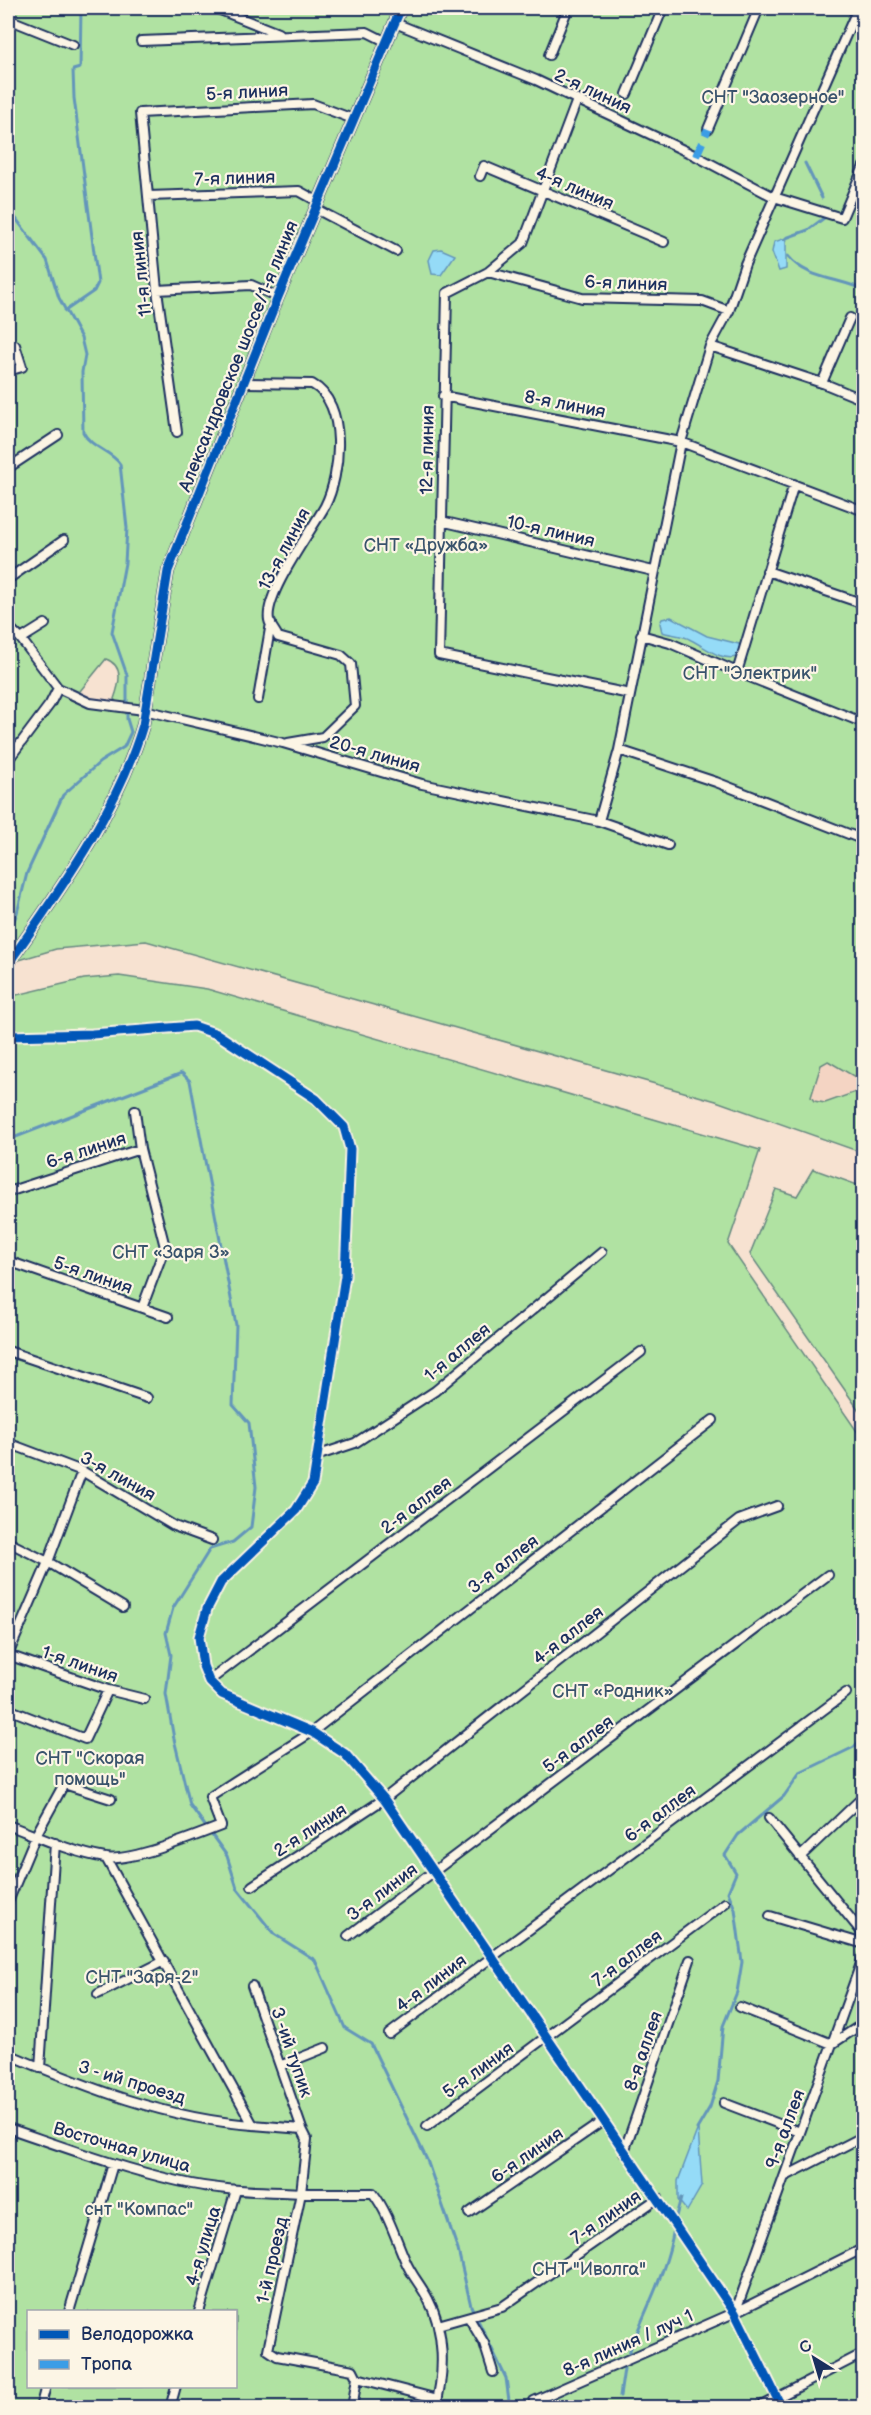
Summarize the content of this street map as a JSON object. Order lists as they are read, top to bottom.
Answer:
{
  "streets": {
    "street": [
      "2-я линия",
      "5-я линия",
      "7-я линия",
      "4-я линия",
      "11-я линия",
      "6-я линия",
      "Александровское шоссе/1-я линия",
      "8-я линия",
      "12-я линия",
      "10-я линия",
      "13-я линия",
      "20-я линия",
      "1-я аллея",
      "3-я линия",
      "2-я аллея",
      "3-я аллея",
      "4-я аллея",
      "1-я линия",
      "5-я аллея",
      "6-я аллея",
      "7-я аллея",
      "8-я аллея",
      "3 -ий тупик",
      "3 - ий проезд",
      "9-я аллея",
      "Восточная улица",
      "4-я улица",
      "1-й проезд",
      "8-я линия / луч 1"
    ]
  },
  "crossings": [
    ["2-я линия", "Александровское шоссе/1-я линия"],
    ["2-я линия", "12-я линия"],
    ["2-я линия", "4-я аллея"],
    ["5-я линия", "11-я линия"],
    ["5-я линия", "Александровское шоссе/1-я линия"],
    ["5-я линия", "7-я аллея"],
    ["7-я линия", "11-я линия"],
    ["7-я линия", "Александровское шоссе/1-я линия"],
    ["7-я линия", "Восточная улица"],
    ["4-я линия", "12-я линия"],
    ["4-я линия", "6-я аллея"],
    ["6-я линия", "12-я линия"],
    ["Александровское шоссе/1-я линия", "13-я линия"],
    ["Александровское шоссе/1-я линия", "20-я линия"],
    ["8-я линия", "12-я линия"],
    ["12-я линия", "10-я линия"],
    ["3-я линия", "5-я аллея"],
    ["3 -ий тупик", "3 - ий проезд"],
    ["3 -ий тупик", "Восточная улица"],
    ["3 -ий тупик", "1-й проезд"],
    ["9-я аллея", "8-я линия / луч 1"],
    ["Восточная улица", "4-я улица"],
    ["Восточная улица", "1-й проезд"]
  ],
  "parks": [
    "СНТ \"Заозерное\"",
    "СНТ «Дружба»",
    "СНТ \"Электрик\"",
    "СНТ «Заря 3»",
    "СНТ «Родник»",
    "СНТ \"Скорая помощь\"",
    "СНТ \"Заря-2\"",
    "снт \"Компас\"",
    "СНТ \"Иволга\""
  ],
  "legend": ["Велодорожка", "Тропа"],
  "north": "top left"
}
